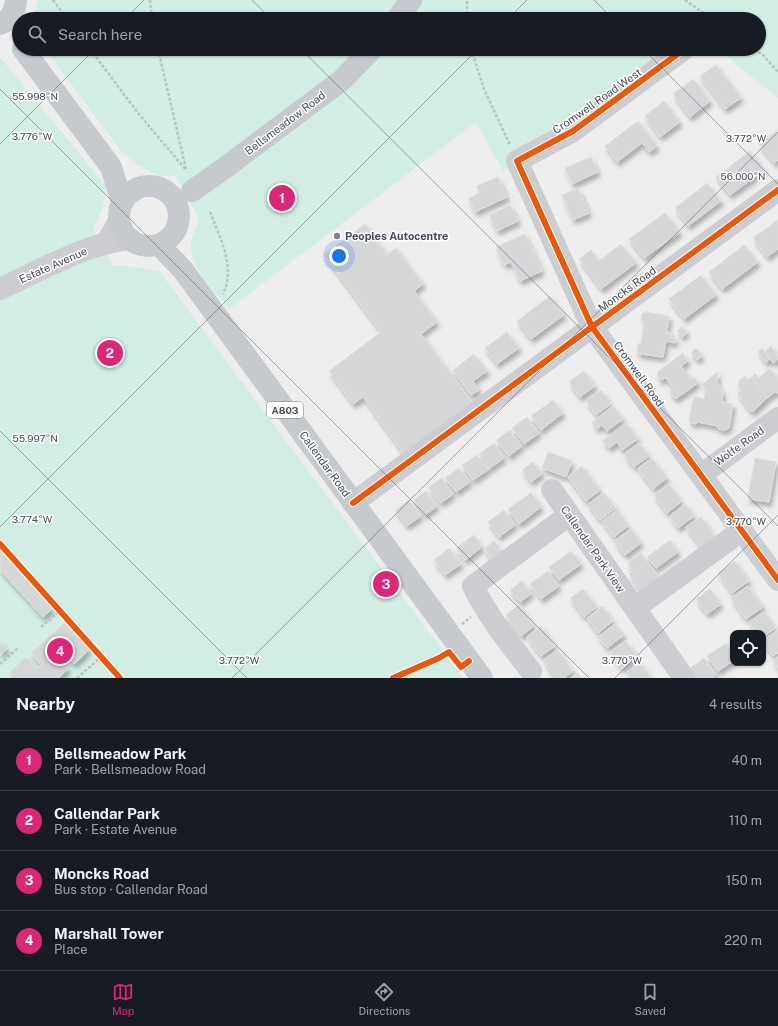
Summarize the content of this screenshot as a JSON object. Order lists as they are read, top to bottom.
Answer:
{
  "streets": {
    "main road": ["Bellsmeadow Road", "A803", "Callendar Road"],
    "street": [
      "Cromwell Road West",
      "Estate Avenue",
      "Moncks Road",
      "Cromwell Road",
      "Wolfe Road",
      "Callendar Park View"
    ]
  },
  "crossings": [
    ["Cromwell Road West", "Cromwell Road"],
    ["Bellsmeadow Road", "Estate Avenue"],
    ["Bellsmeadow Road", "Callendar Road"],
    ["Estate Avenue", "Callendar Road"],
    ["Moncks Road", "Cromwell Road"],
    ["Moncks Road", "Callendar Road"],
    ["Cromwell Road", "Wolfe Road"]
  ],
  "places": ["Peoples Autocentre"],
  "page": {
    "search": "Search here",
    "pins": [
      "1",
      "2",
      "3",
      "4"
    ],
    "heading": ["Nearby", "4 results"],
    "list": [
      {
        "mark": "1",
        "name": "Bellsmeadow Park",
        "note": "Park · Bellsmeadow Road",
        "value": "40 m"
      },
      {
        "mark": "2",
        "name": "Callendar Park",
        "note": "Park · Estate Avenue",
        "value": "110 m"
      },
      {
        "mark": "3",
        "name": "Moncks Road",
        "note": "Bus stop · Callendar Road",
        "value": "150 m"
      },
      {
        "mark": "4",
        "name": "Marshall Tower",
        "note": "Place",
        "value": "220 m"
      }
    ],
    "nav": ["Map", "Directions", "Saved"]
  },
  "coordinates": [
    "55.998°N",
    "3.776°W",
    "3.772°W",
    "56.000°N",
    "55.997°N",
    "3.774°W",
    "3.770°W"
  ]
}
